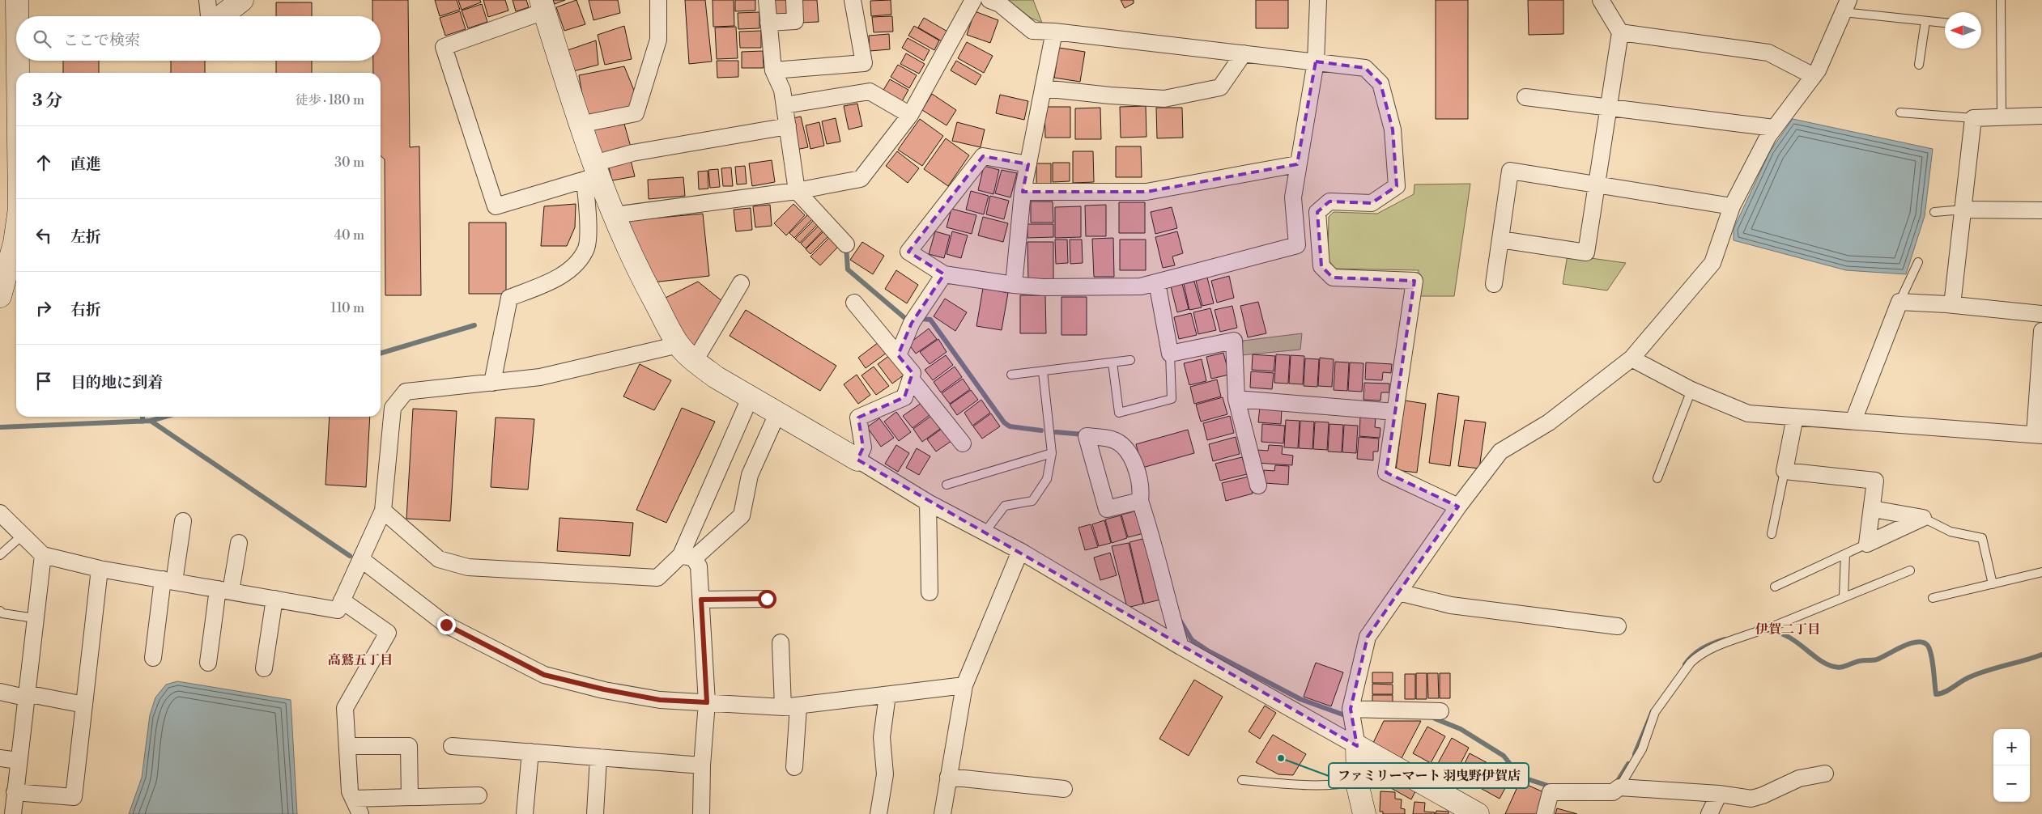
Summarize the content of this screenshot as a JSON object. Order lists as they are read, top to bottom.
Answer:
{
  "districts": ["伊賀二丁目", "高鷲五丁目"],
  "places": ["ファミリーマート 羽曳野伊賀店"],
  "north": "left",
  "page": {
    "search": "ここで検索",
    "heading": ["3 分", "徒歩 · 180 m"],
    "list": [
      ["直進", "30 m"],
      ["左折", "40 m"],
      ["右折", "110 m"],
      "目的地に到着"
    ],
    "map_buttons": ["+", "−"]
  }
}
